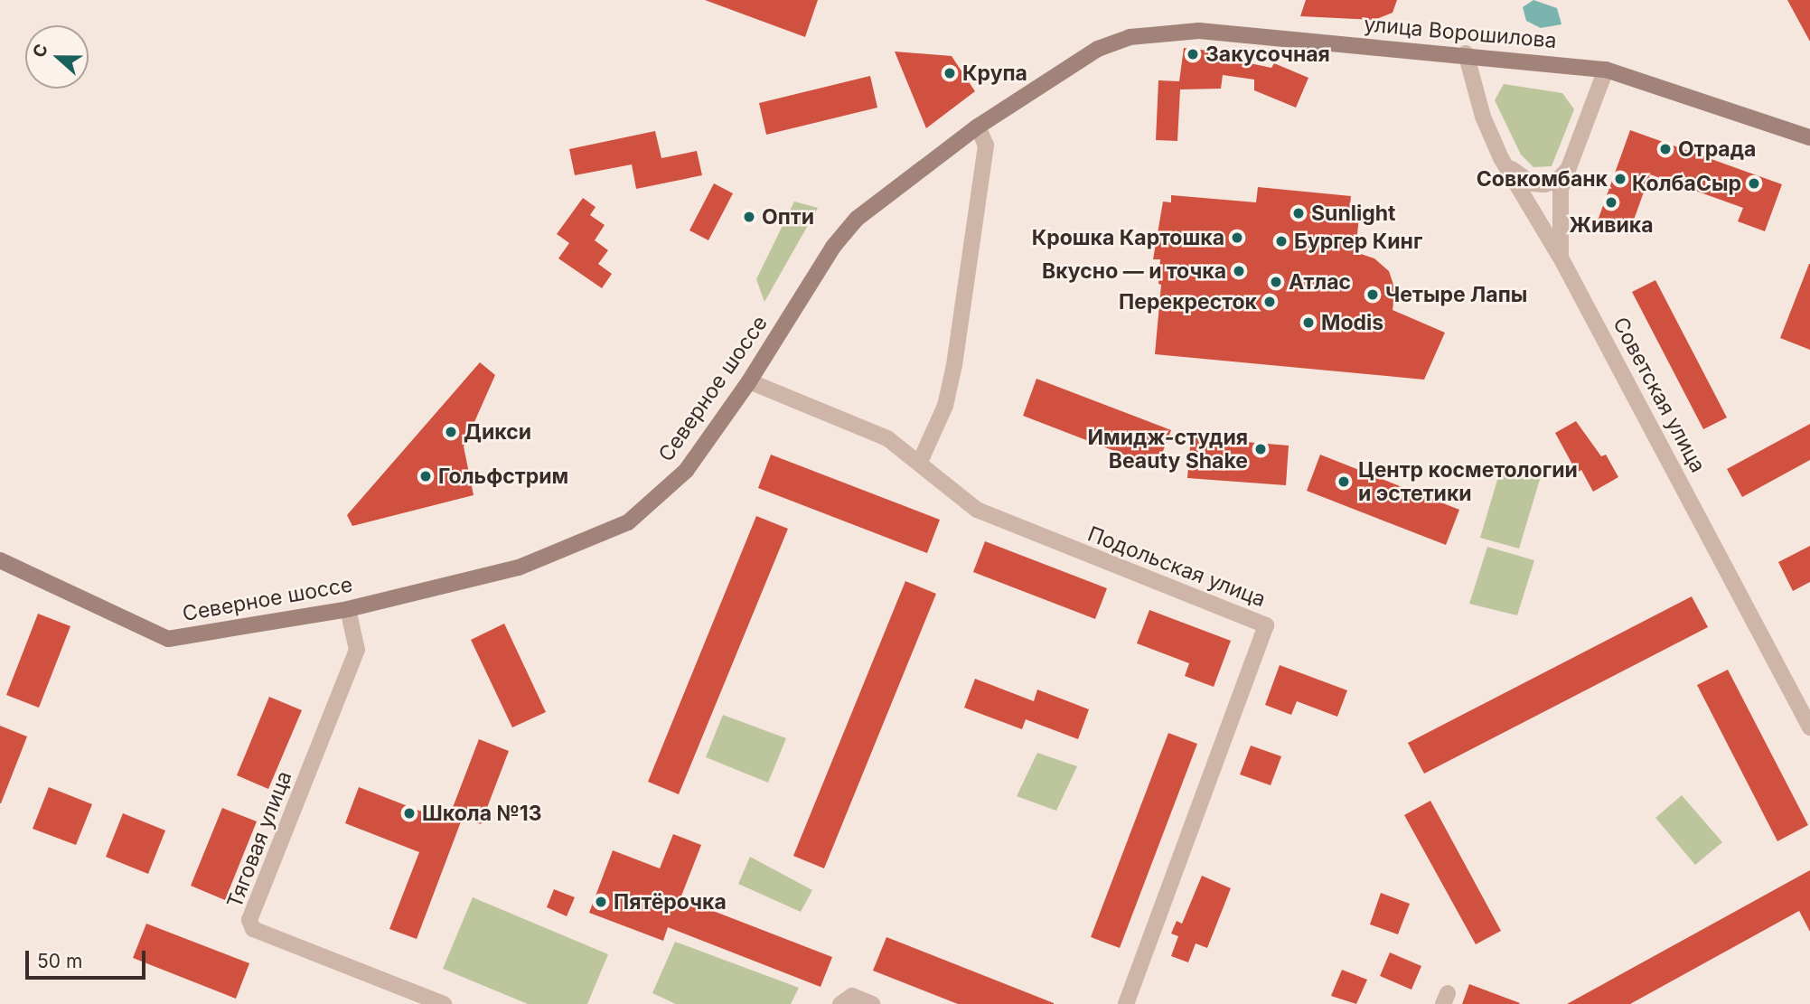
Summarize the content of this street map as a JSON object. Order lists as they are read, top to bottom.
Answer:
{
  "streets": {
    "main road": ["улица Ворошилова", "Северное шоссе"],
    "street": ["Советская улица", "Подольская улица", "Тяговая улица"]
  },
  "crossings": [
    ["улица Ворошилова", "Северное шоссе"],
    ["улица Ворошилова", "Советская улица"],
    ["Северное шоссе", "Подольская улица"],
    ["Северное шоссе", "Тяговая улица"]
  ],
  "places": [
    "Закусочная",
    "Крупа",
    "Отрада",
    "Совкомбанк",
    "КолбаСыр",
    "Живика",
    "Sunlight",
    "Опти",
    "Крошка Картошка",
    "Бургер Кинг",
    "Вкусно — и точка",
    "Атлас",
    "Четыре Лапы",
    "Перекресток",
    "Modis",
    "Дикси",
    "Имидж-студия Beauty Shake",
    "Гольфстрим",
    "Центр косметологии и эстетики",
    "Школа №13",
    "Пятёрочка"
  ],
  "scale_bar": "50 m",
  "north": "left"
}
